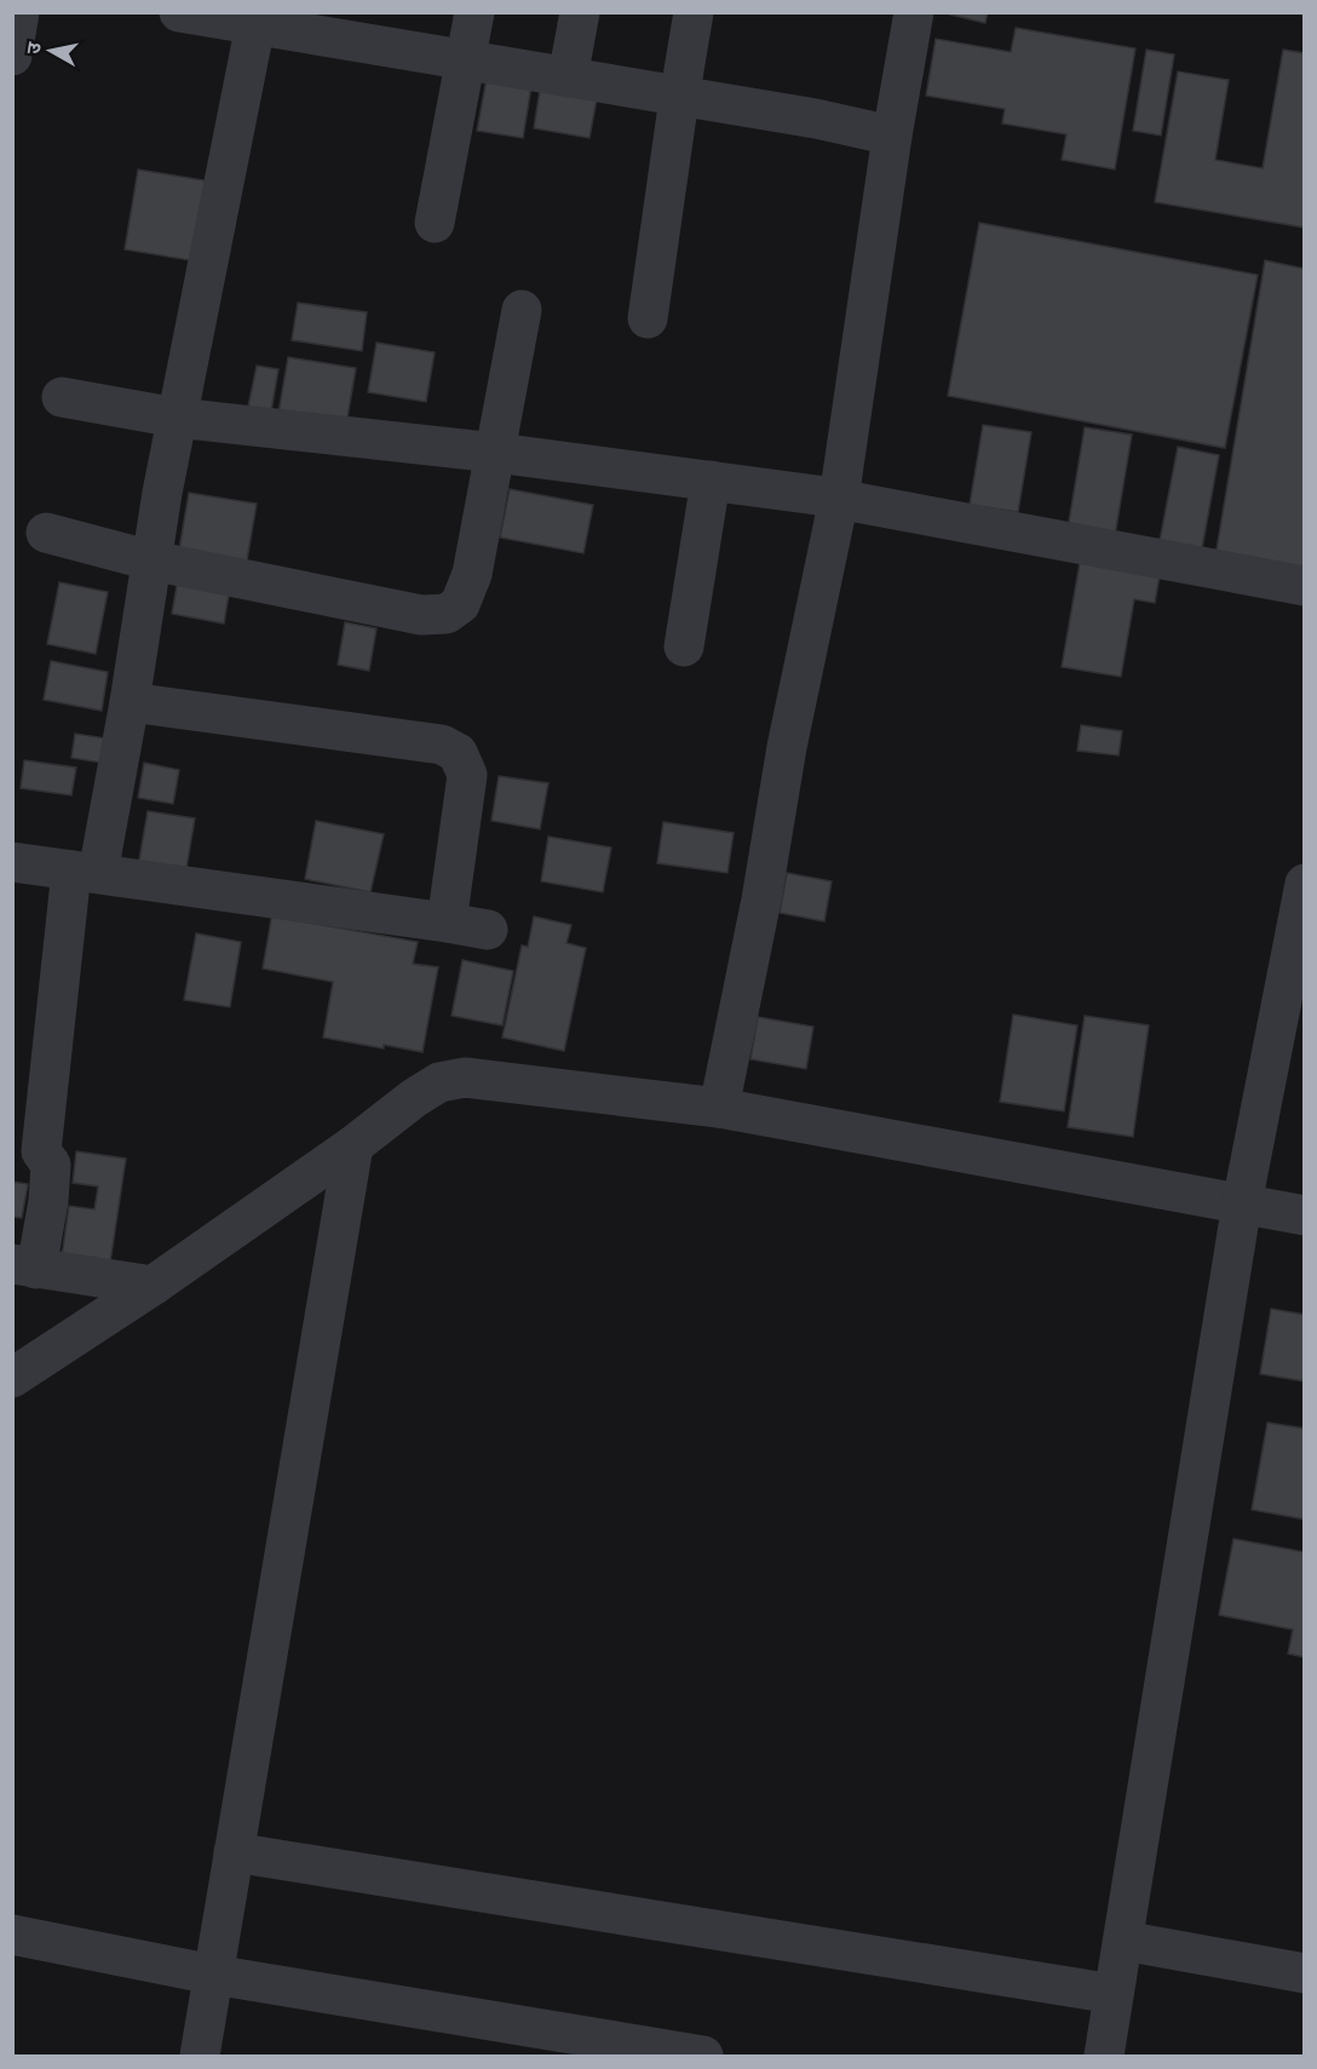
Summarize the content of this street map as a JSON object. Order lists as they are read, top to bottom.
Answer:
{
  "north": "left"
}
